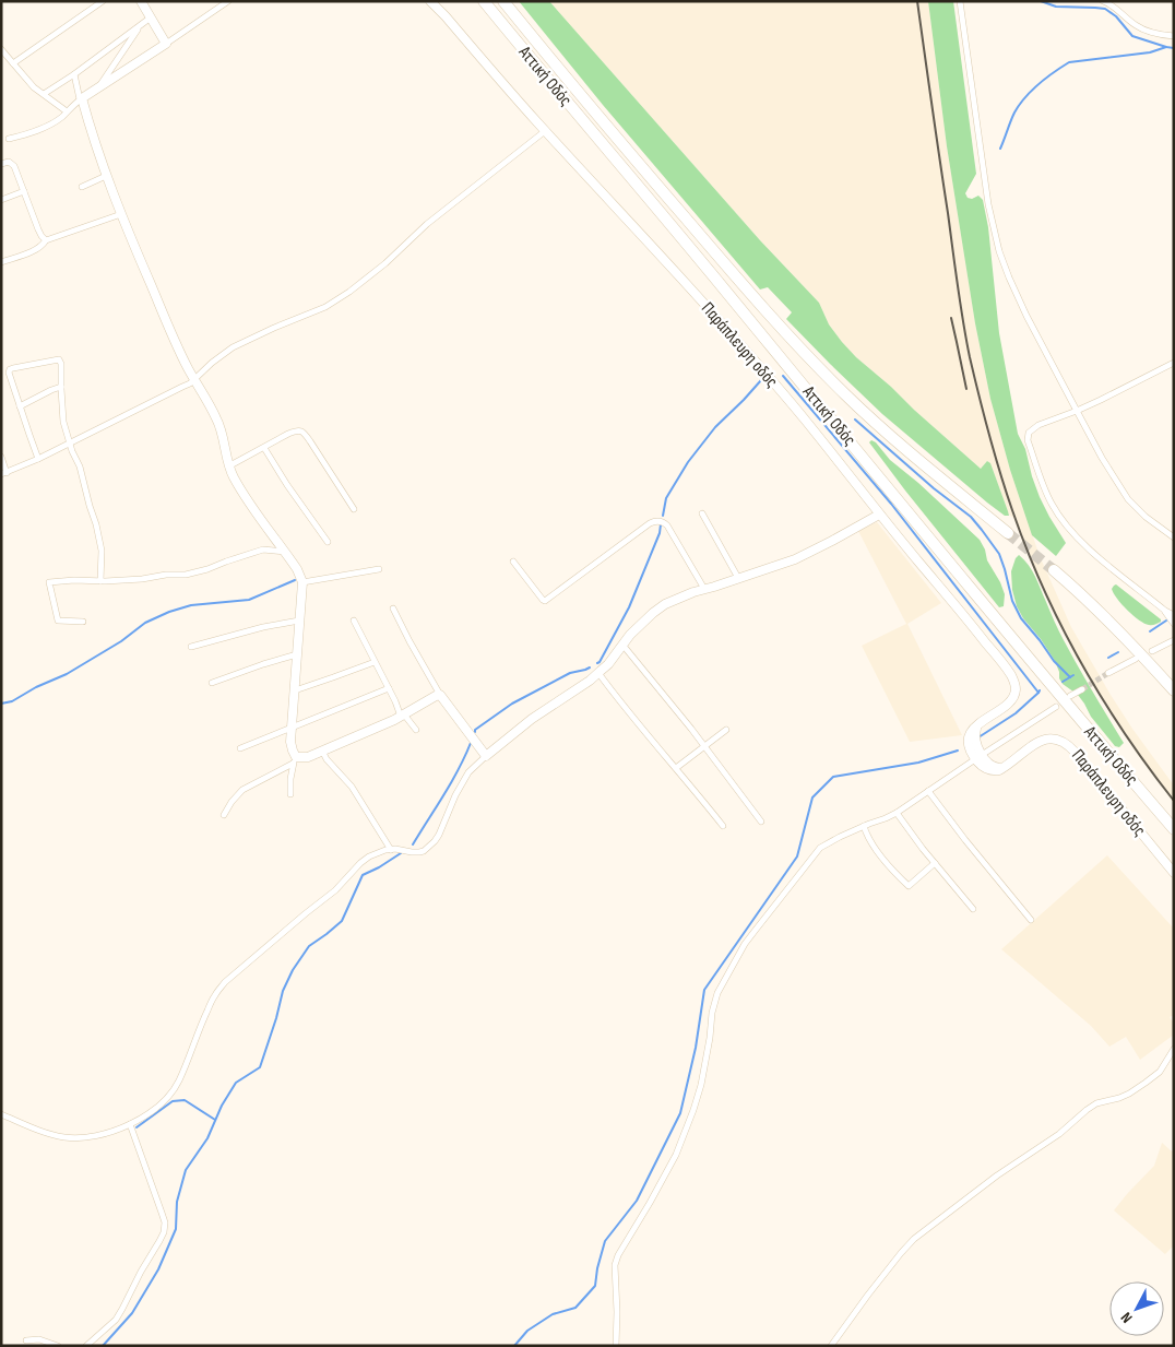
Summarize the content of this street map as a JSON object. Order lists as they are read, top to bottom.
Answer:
{
  "streets": {
    "highway": ["Αττική Οδός"],
    "street": ["Παράπλευρη οδός"]
  },
  "north": "bottom left"
}
